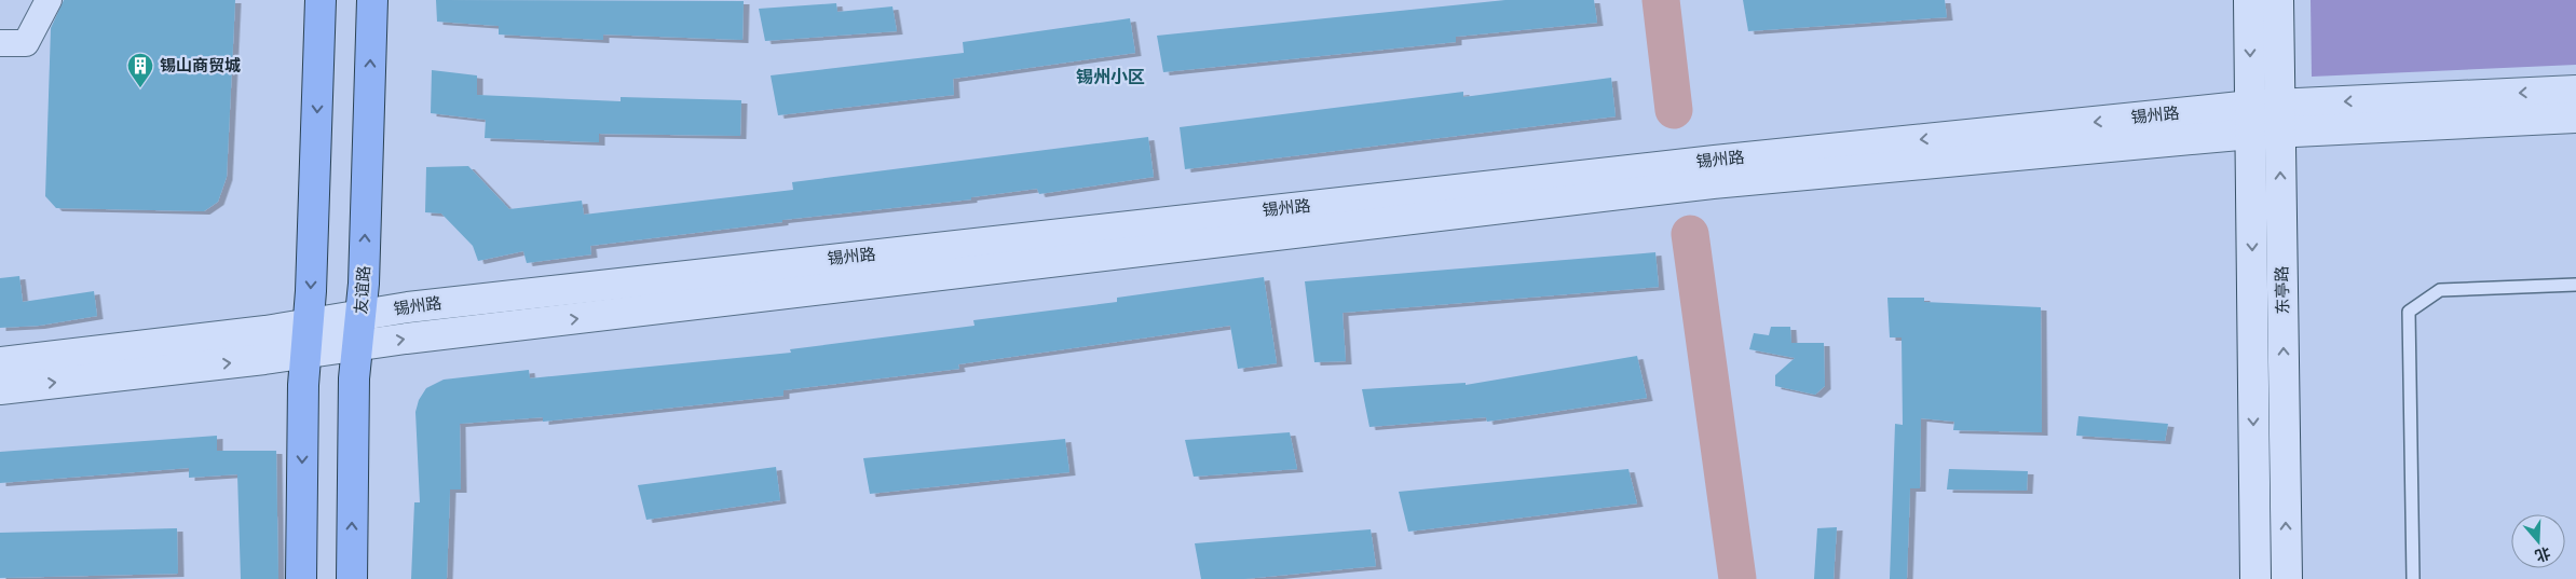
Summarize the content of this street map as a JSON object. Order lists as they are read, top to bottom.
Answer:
{
  "streets": {
    "main road": ["友谊路"],
    "street": ["锡州路", "东亭路"]
  },
  "crossings": [
    ["锡州路", "友谊路"],
    ["锡州路", "东亭路"]
  ],
  "districts": ["锡州小区"],
  "places": {
    "building": ["锡山商贸城"]
  },
  "north": "bottom"
}
